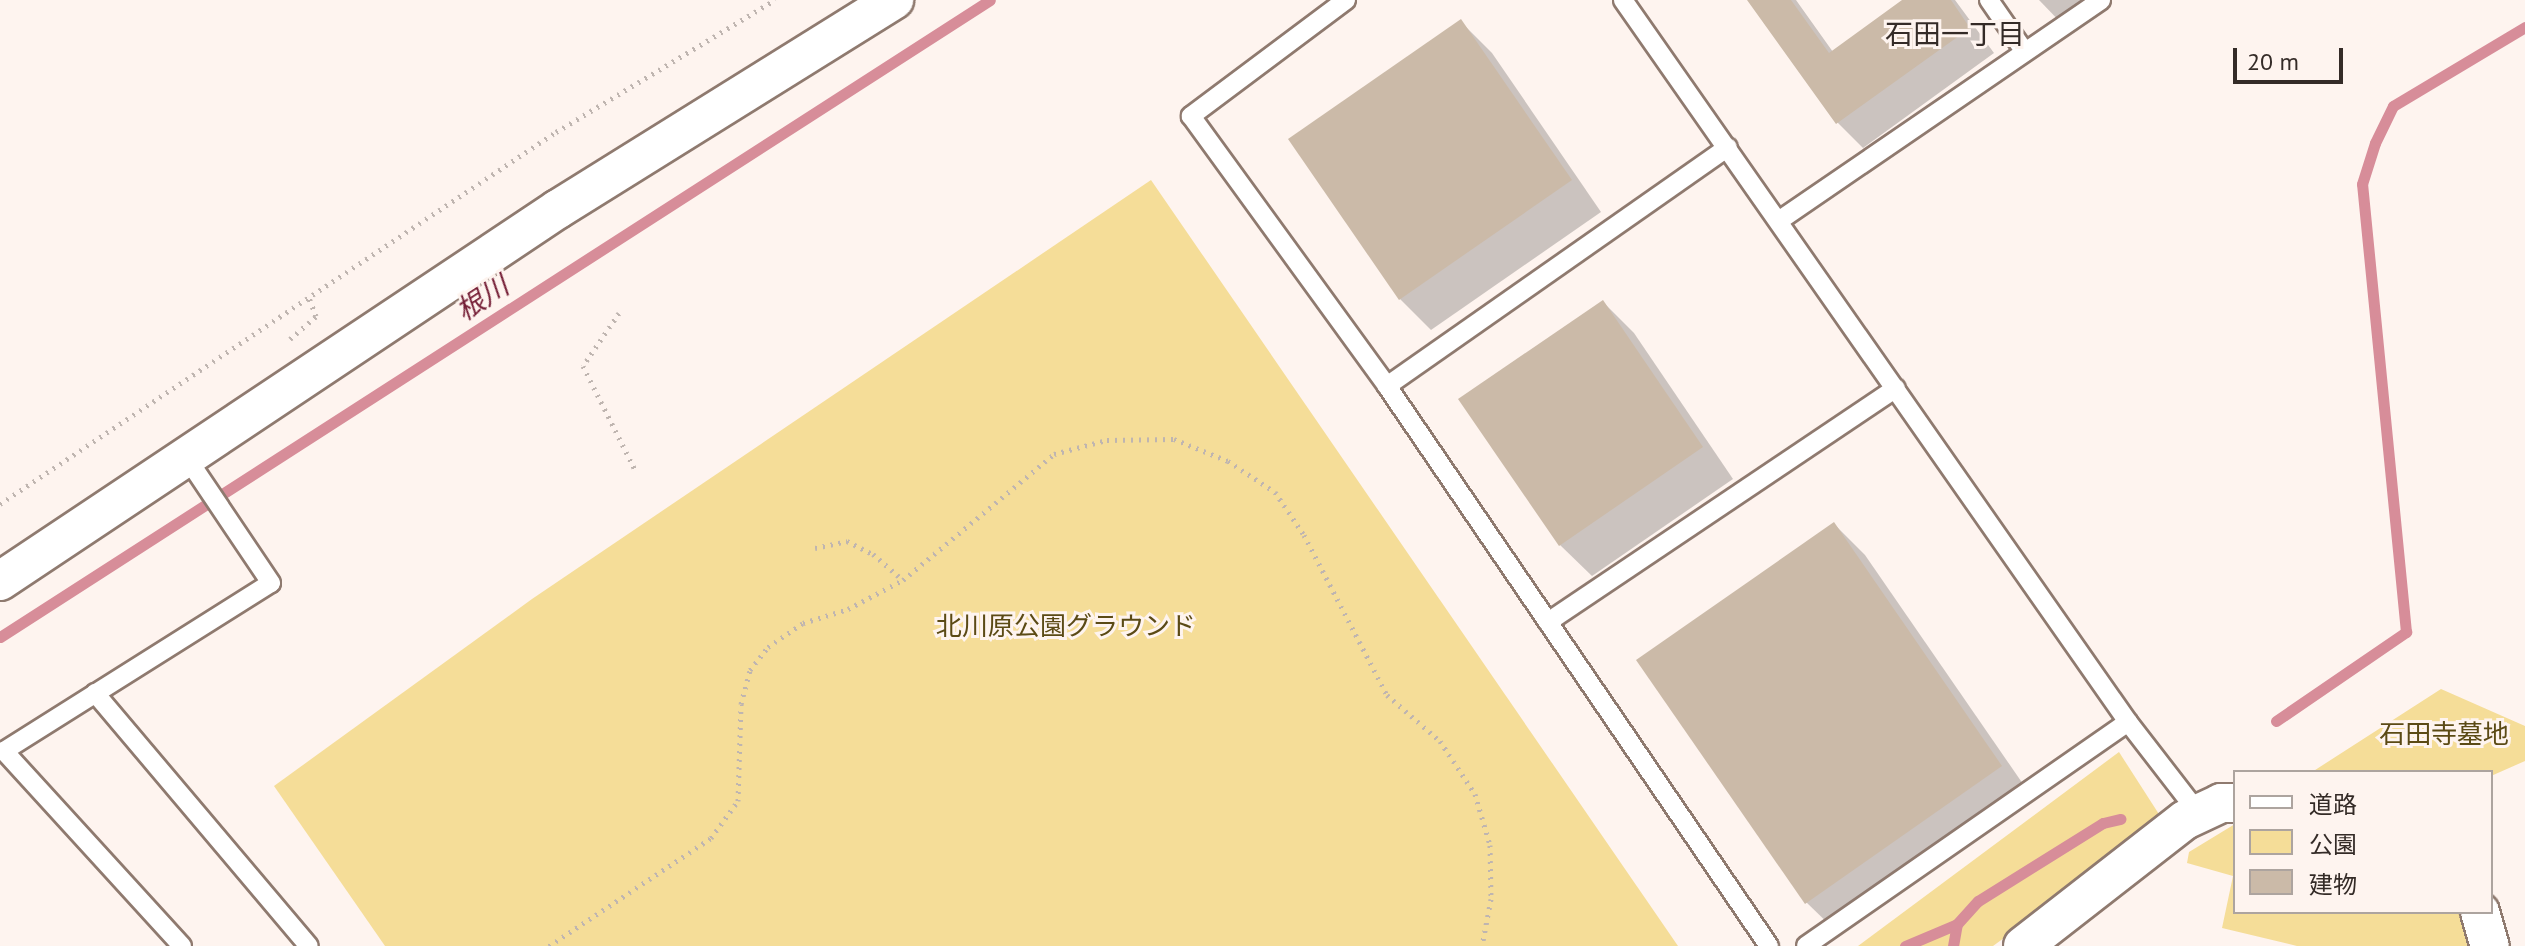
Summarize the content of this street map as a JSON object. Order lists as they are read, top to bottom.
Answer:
{
  "districts": ["石田一丁目"],
  "water": ["根川"],
  "parks": ["北川原公園グラウンド", "石田寺墓地"],
  "legend": ["道路", "公園", "建物"],
  "scale_bar": "20 m"
}
